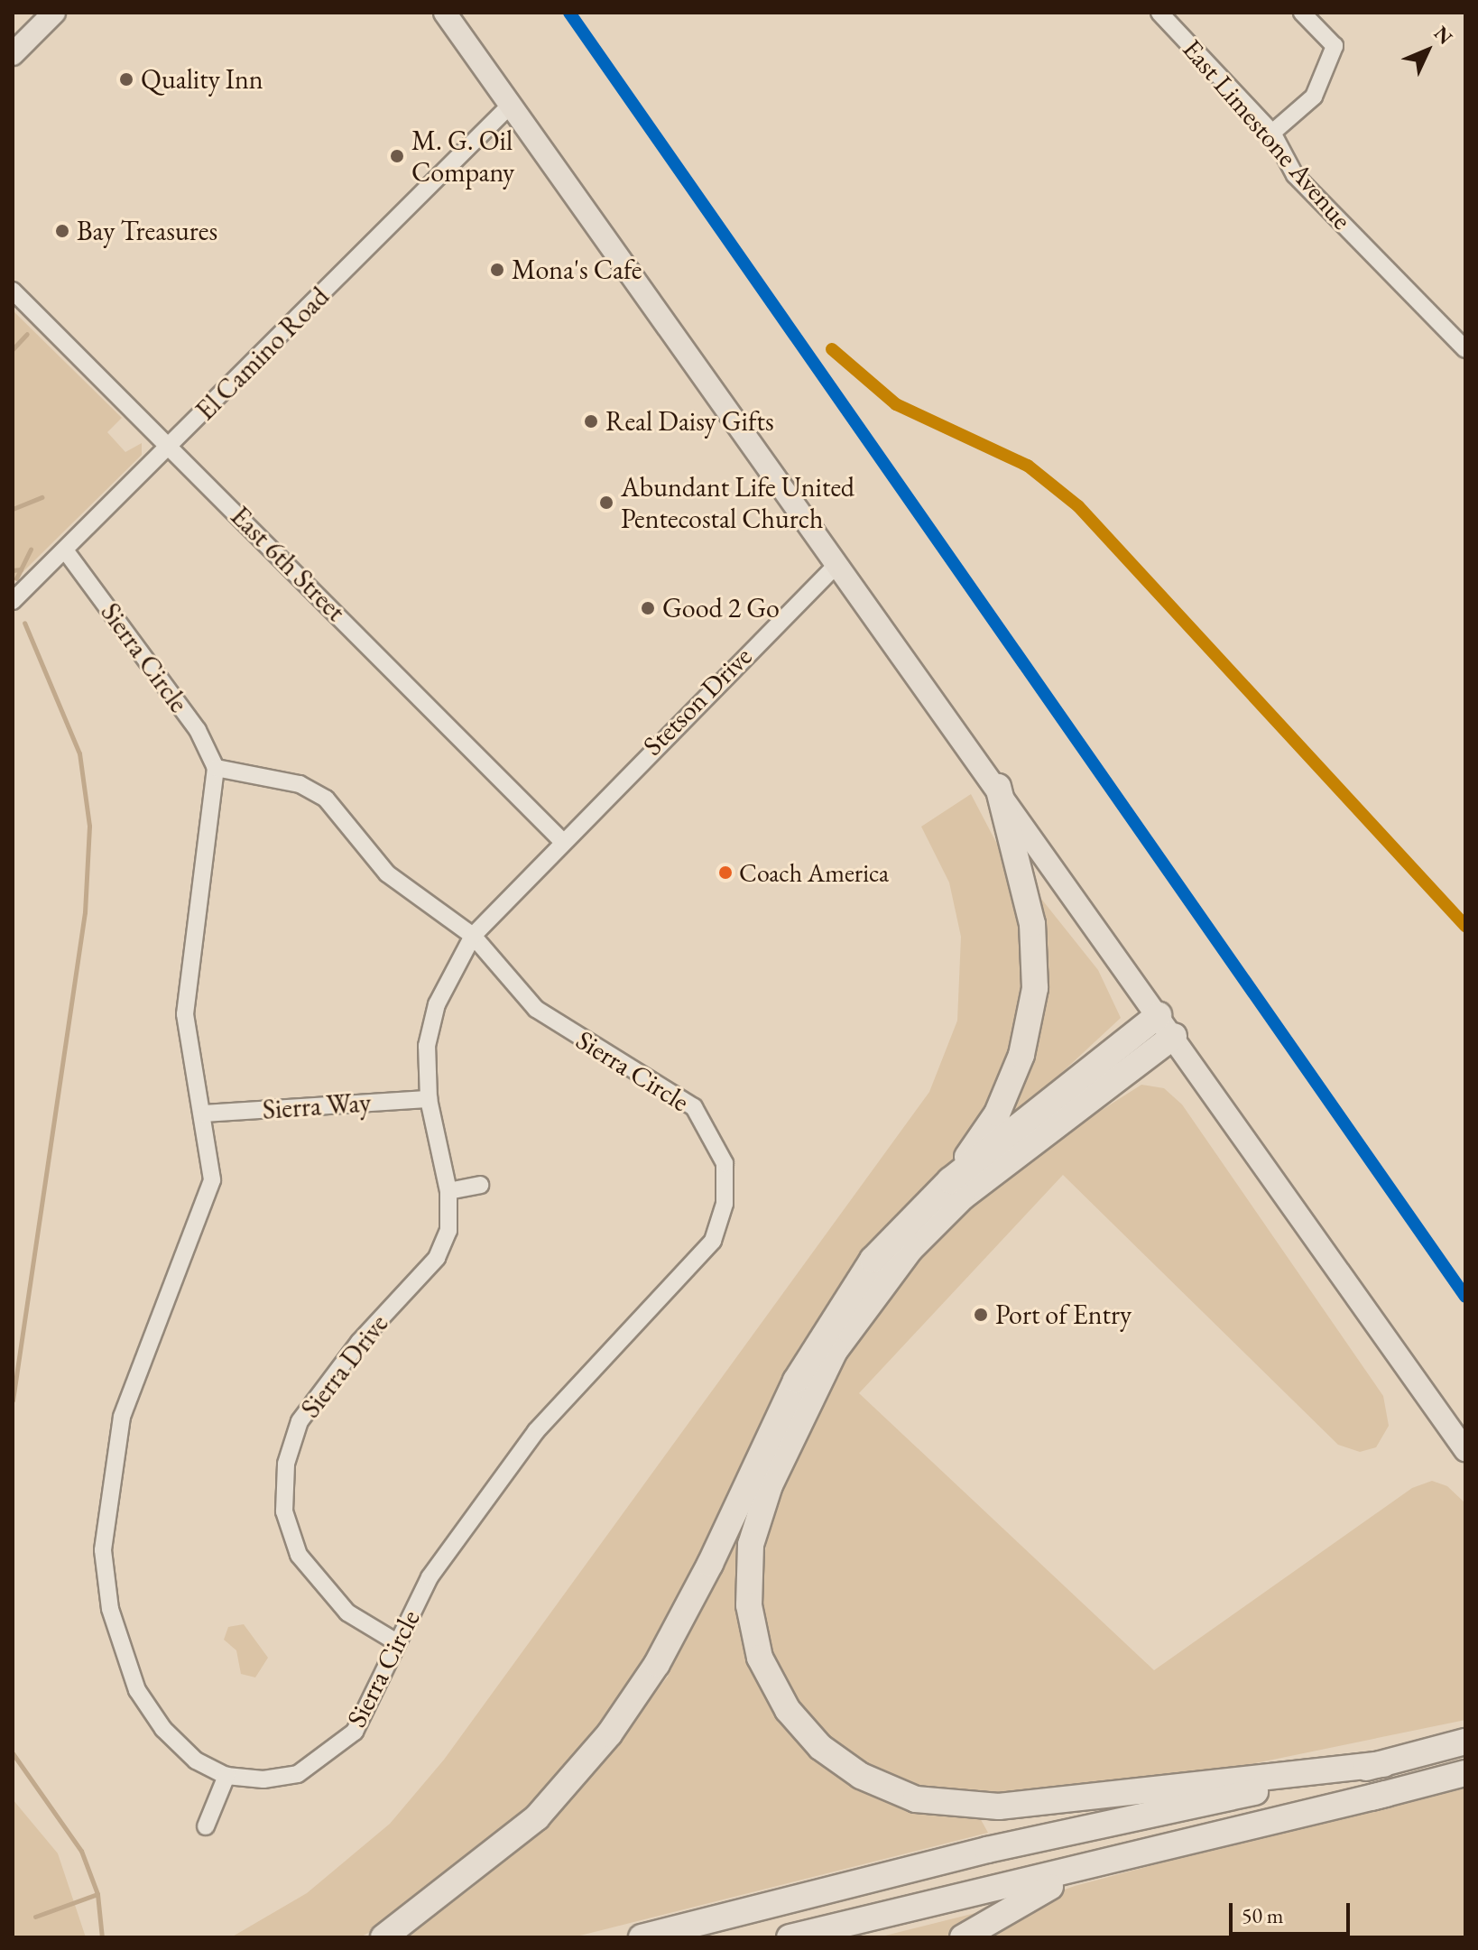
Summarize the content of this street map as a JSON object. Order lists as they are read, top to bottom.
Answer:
{
  "streets": {
    "street": [
      "East Limestone Avenue",
      "El Camino Road",
      "East 6th Street",
      "Sierra Circle",
      "Stetson Drive",
      "Sierra Way",
      "Sierra Drive"
    ]
  },
  "crossings": [
    ["El Camino Road", "East 6th Street"],
    ["El Camino Road", "Sierra Circle"],
    ["East 6th Street", "Stetson Drive"],
    ["East 6th Street", "Sierra Drive"],
    ["Sierra Circle", "Sierra Way"],
    ["Sierra Circle", "Sierra Drive"],
    ["Stetson Drive", "Sierra Drive"],
    ["Sierra Way", "Sierra Drive"]
  ],
  "places": [
    "Quality Inn",
    "M. G. Oil Company",
    "Bay Treasures",
    "Mona's Cafe",
    "Real Daisy Gifts",
    "Abundant Life United Pentecostal Church",
    "Good 2 Go",
    "Coach America",
    "Port of Entry"
  ],
  "scale_bar": "50 m",
  "north": "top right"
}
